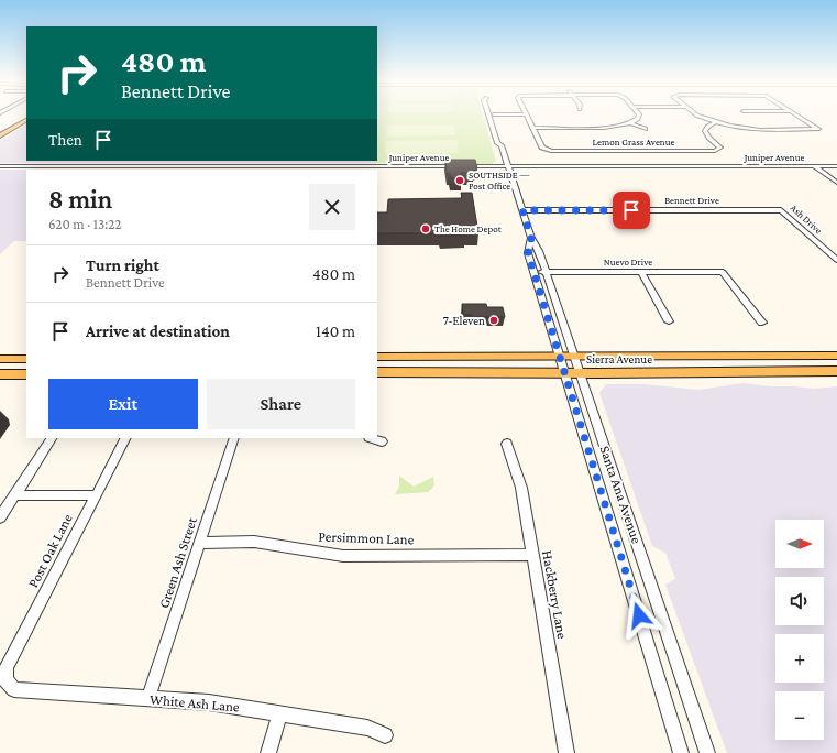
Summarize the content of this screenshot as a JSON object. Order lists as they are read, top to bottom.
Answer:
{
  "streets": {
    "main road": ["Sierra Avenue"],
    "street": [
      "Lemon Grass Avenue",
      "Juniper Avenue",
      "Bennett Drive",
      "Ash Drive",
      "Nuevo Drive",
      "Santa Ana Avenue",
      "Persimmon Lane",
      "Post Oak Lane",
      "Green Ash Street",
      "Hackberry Lane",
      "White Ash Lane"
    ]
  },
  "crossings": [
    ["Juniper Avenue", "Santa Ana Avenue"],
    ["Bennett Drive", "Ash Drive"],
    ["Bennett Drive", "Santa Ana Avenue"],
    ["Nuevo Drive", "Santa Ana Avenue"],
    ["Sierra Avenue", "Santa Ana Avenue"],
    ["Persimmon Lane", "Green Ash Street"],
    ["Persimmon Lane", "Hackberry Lane"],
    ["Post Oak Lane", "White Ash Lane"],
    ["Green Ash Street", "White Ash Lane"]
  ],
  "places": ["SOUTHSIDE — Post Office", "The Home Depot", "7-Eleven"],
  "north": "right",
  "page": {
    "turn": ["480 m", "Bennett Drive"],
    "then": "Then",
    "heading": ["8 min", "620 m · 13:22"],
    "list": [
      {
        "name": "Turn right",
        "note": "Bennett Drive",
        "value": "480 m"
      },
      {
        "name": "Arrive at destination",
        "value": "140 m"
      }
    ],
    "buttons": ["Exit", "Share"],
    "map_buttons": ["+", "−"]
  }
}
